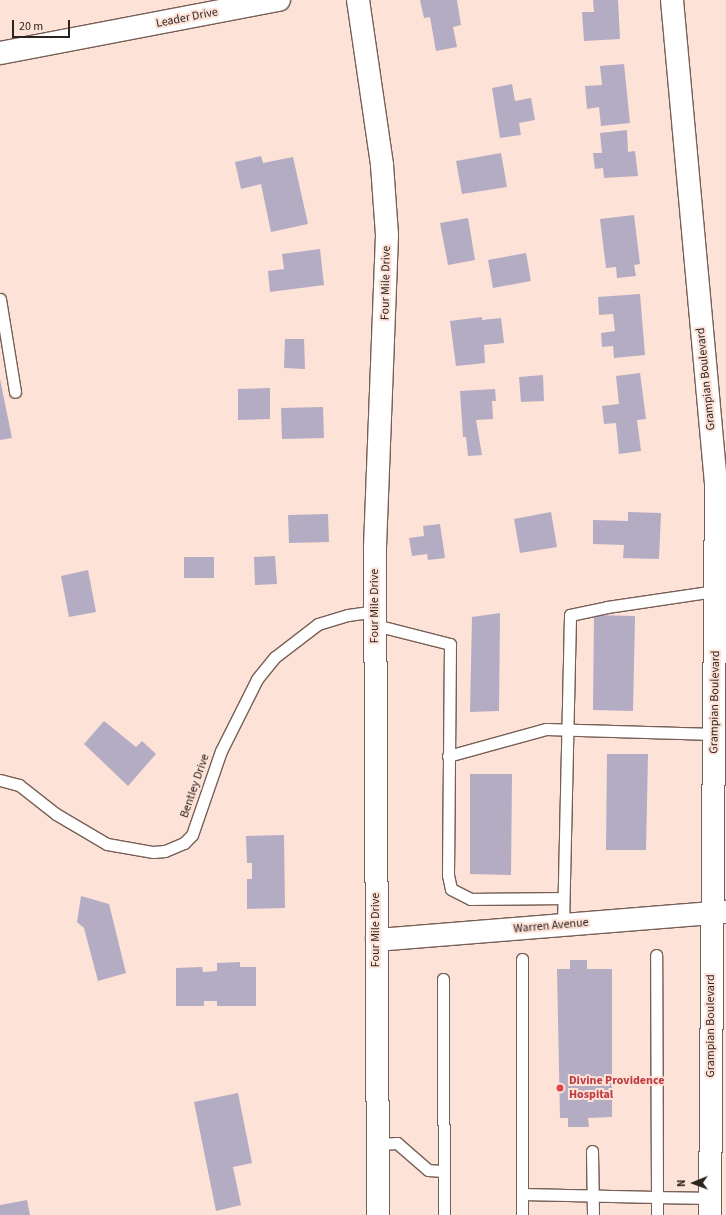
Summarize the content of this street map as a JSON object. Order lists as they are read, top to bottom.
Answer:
{
  "streets": {
    "street": [
      "Leader Drive",
      "Four Mile Drive",
      "Grampian Boulevard",
      "Warren Avenue"
    ],
    "lane": ["Bentley Drive"]
  },
  "crossings": [
    ["Four Mile Drive", "Bentley Drive"],
    ["Four Mile Drive", "Warren Avenue"],
    ["Grampian Boulevard", "Warren Avenue"]
  ],
  "places": ["Divine Providence Hospital"],
  "scale_bar": "20 m",
  "north": "left"
}
